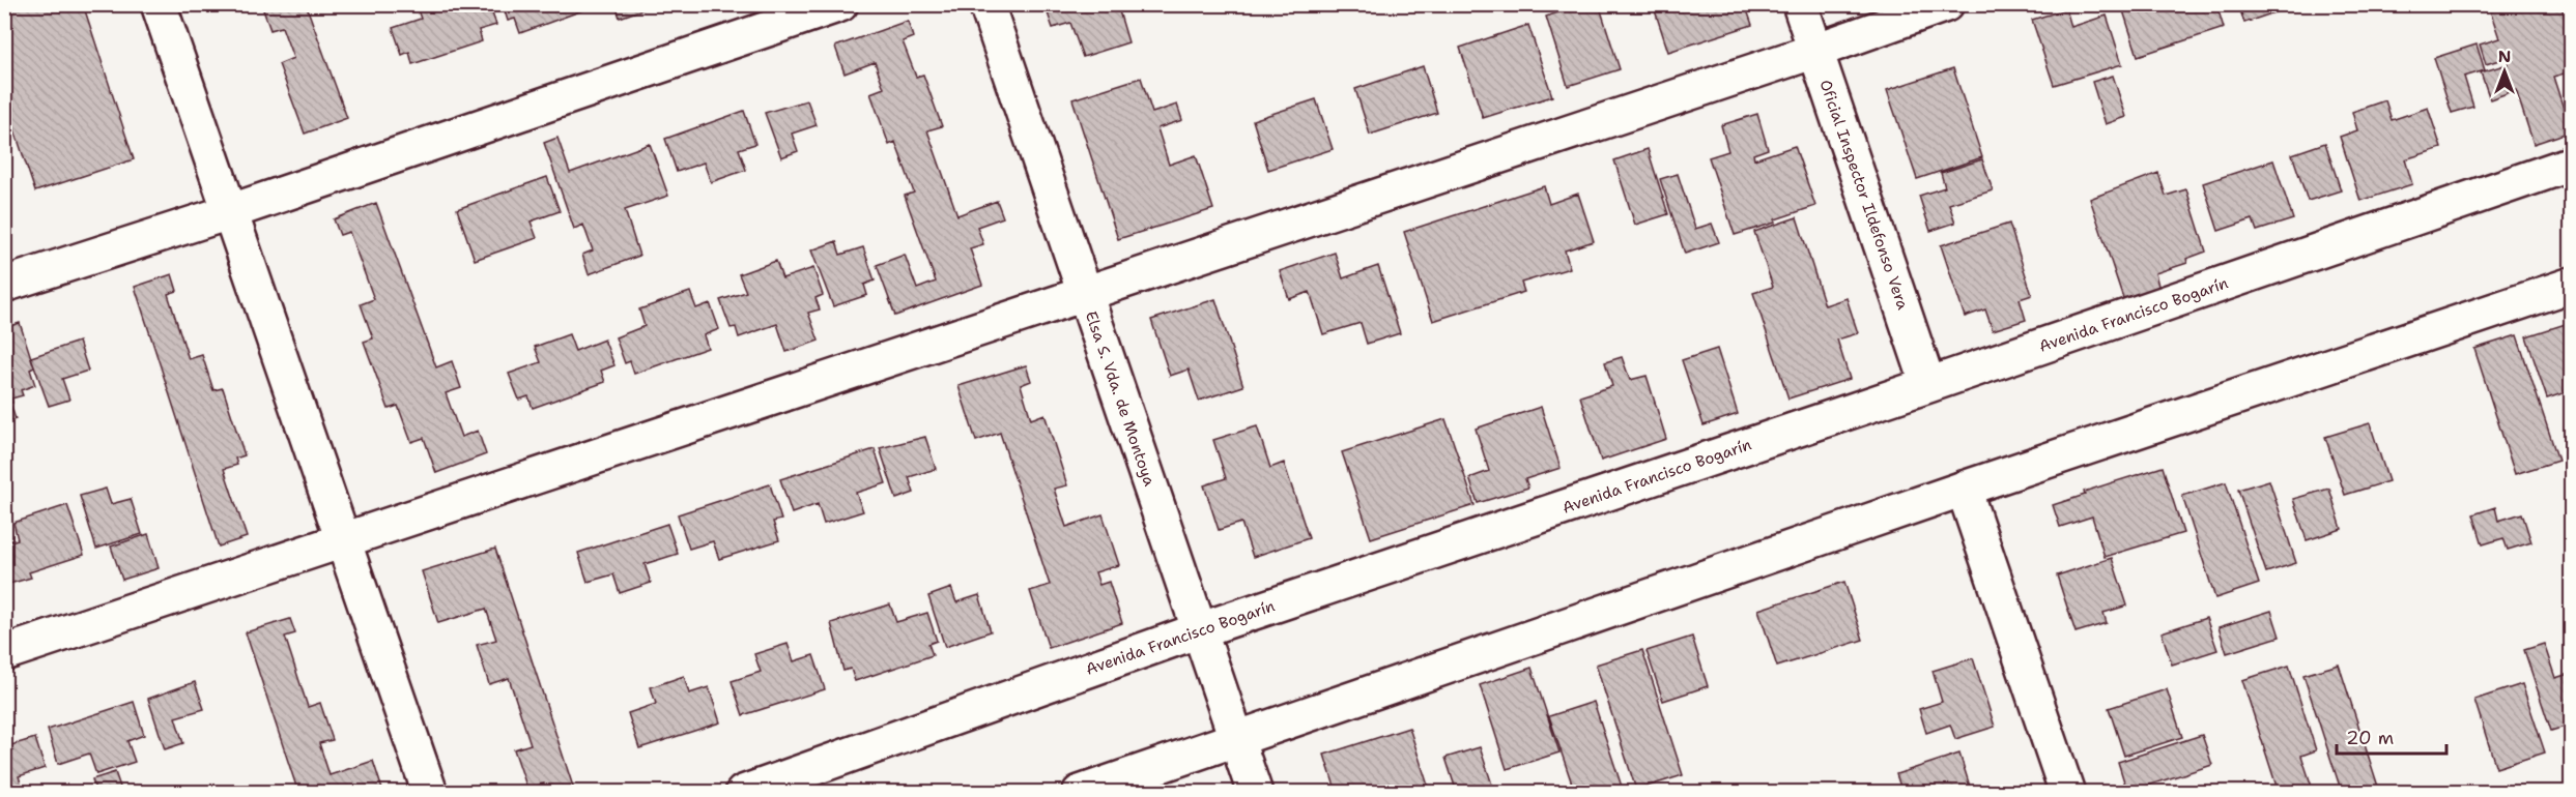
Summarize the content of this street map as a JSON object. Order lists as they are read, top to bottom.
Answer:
{
  "streets": {
    "street": ["Oficial Inspector Ildefonso Vera", "Avenida Francisco Bogarín", "Elsa S. Vda. de Montoya"]
  },
  "crossings": [
    ["Oficial Inspector Ildefonso Vera", "Avenida Francisco Bogarín"],
    ["Avenida Francisco Bogarín", "Elsa S. Vda. de Montoya"]
  ],
  "scale_bar": "20 m",
  "north": "top"
}
